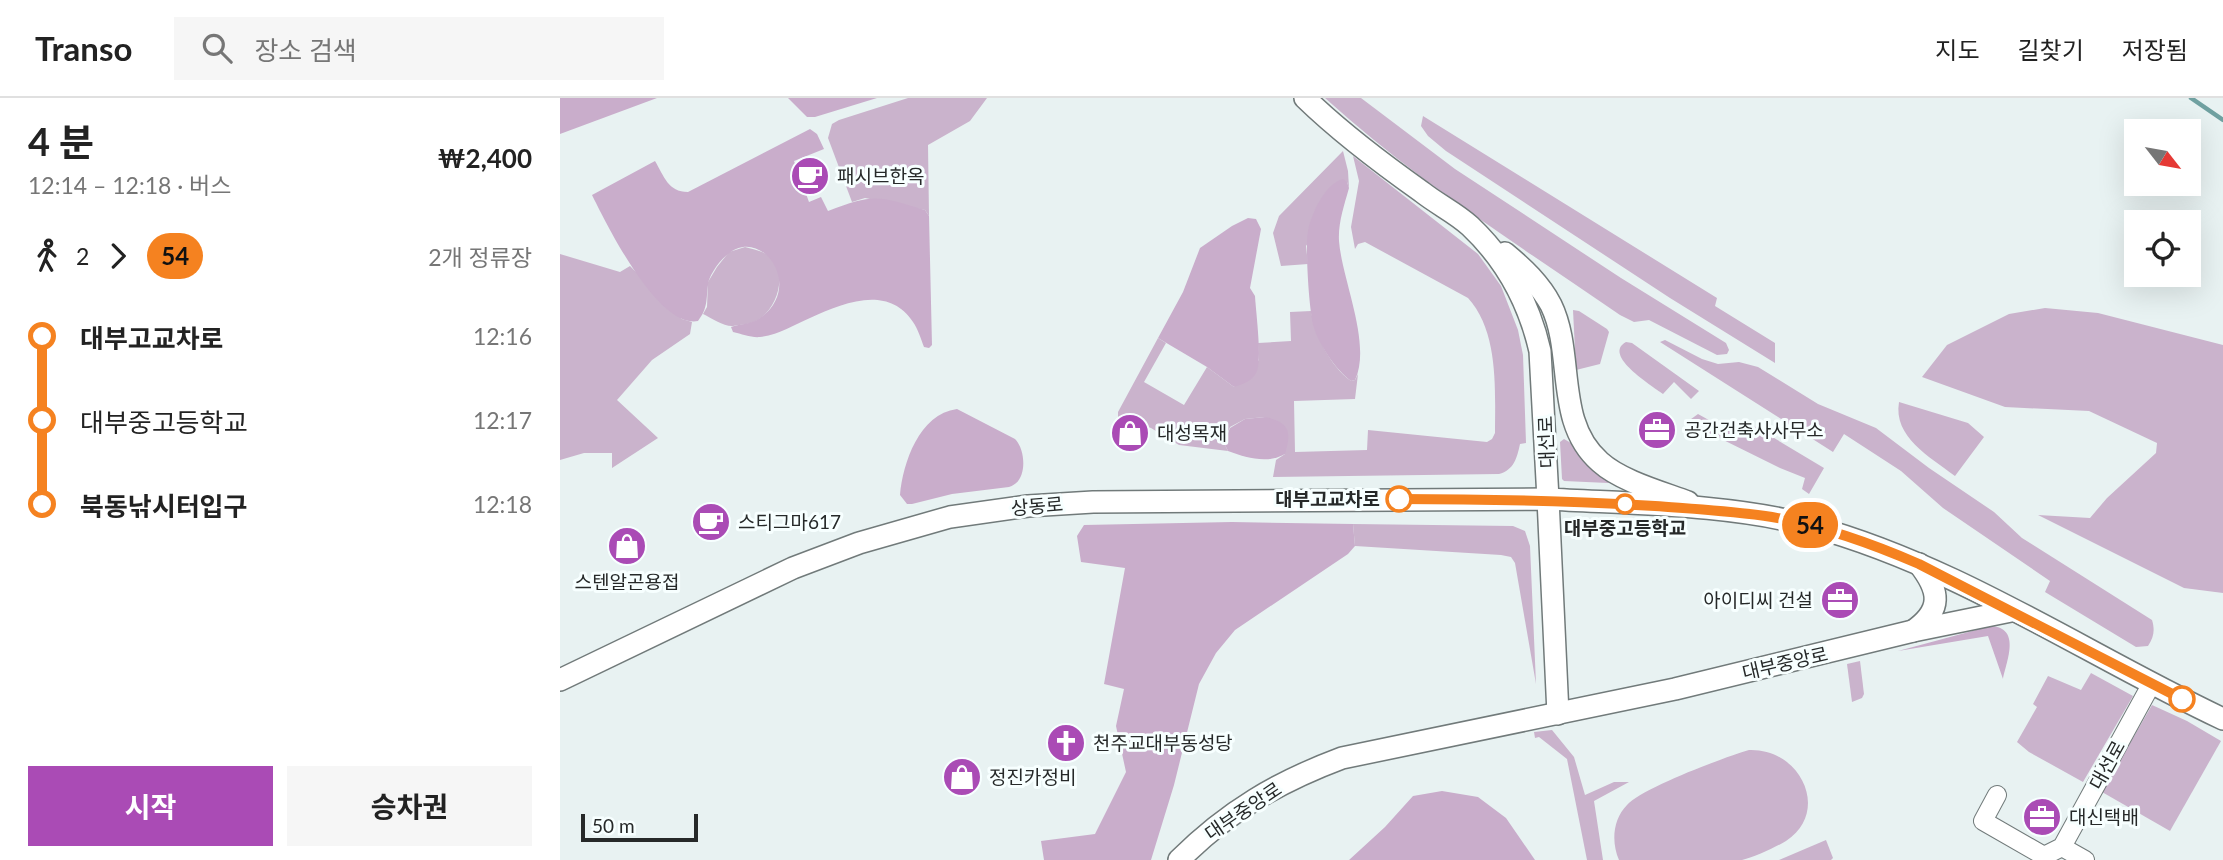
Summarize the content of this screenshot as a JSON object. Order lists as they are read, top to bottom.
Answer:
{
  "streets": {
    "street": ["대선로", "상동로", "대부중앙로"]
  },
  "crossings": [
    ["대선로", "상동로"]
  ],
  "places": {
    "cafe": ["패시브한옥", "스티그마617"],
    "office": ["공간건축사사무소", "아이디씨 건설", "대신택배"],
    "shop": ["대성목재", "스텐알곤용접", "정진카정비"],
    "other": ["대부고교차로", "대부중고등학교"],
    "church": ["천주교대부동성당"]
  },
  "lines": ["bus line 54"],
  "scale_bar": "50 m",
  "north": "bottom right",
  "page": {
    "header": "Transo",
    "search": "장소 검색",
    "nav": ["지도", "길찾기", "저장됨"],
    "heading": ["4 분", "12:14 – 12:18 · 버스", "₩2,400"],
    "on_map": "54",
    "legs": ["2", "54", "2개 정류장"],
    "list": [
      {
        "name": "대부고교차로",
        "value": "12:16"
      },
      {
        "name": "대부중고등학교",
        "value": "12:17"
      },
      {
        "name": "북동낚시터입구",
        "value": "12:18"
      }
    ],
    "buttons": ["시작", "승차권"],
    "scale": "50 m"
  }
}
